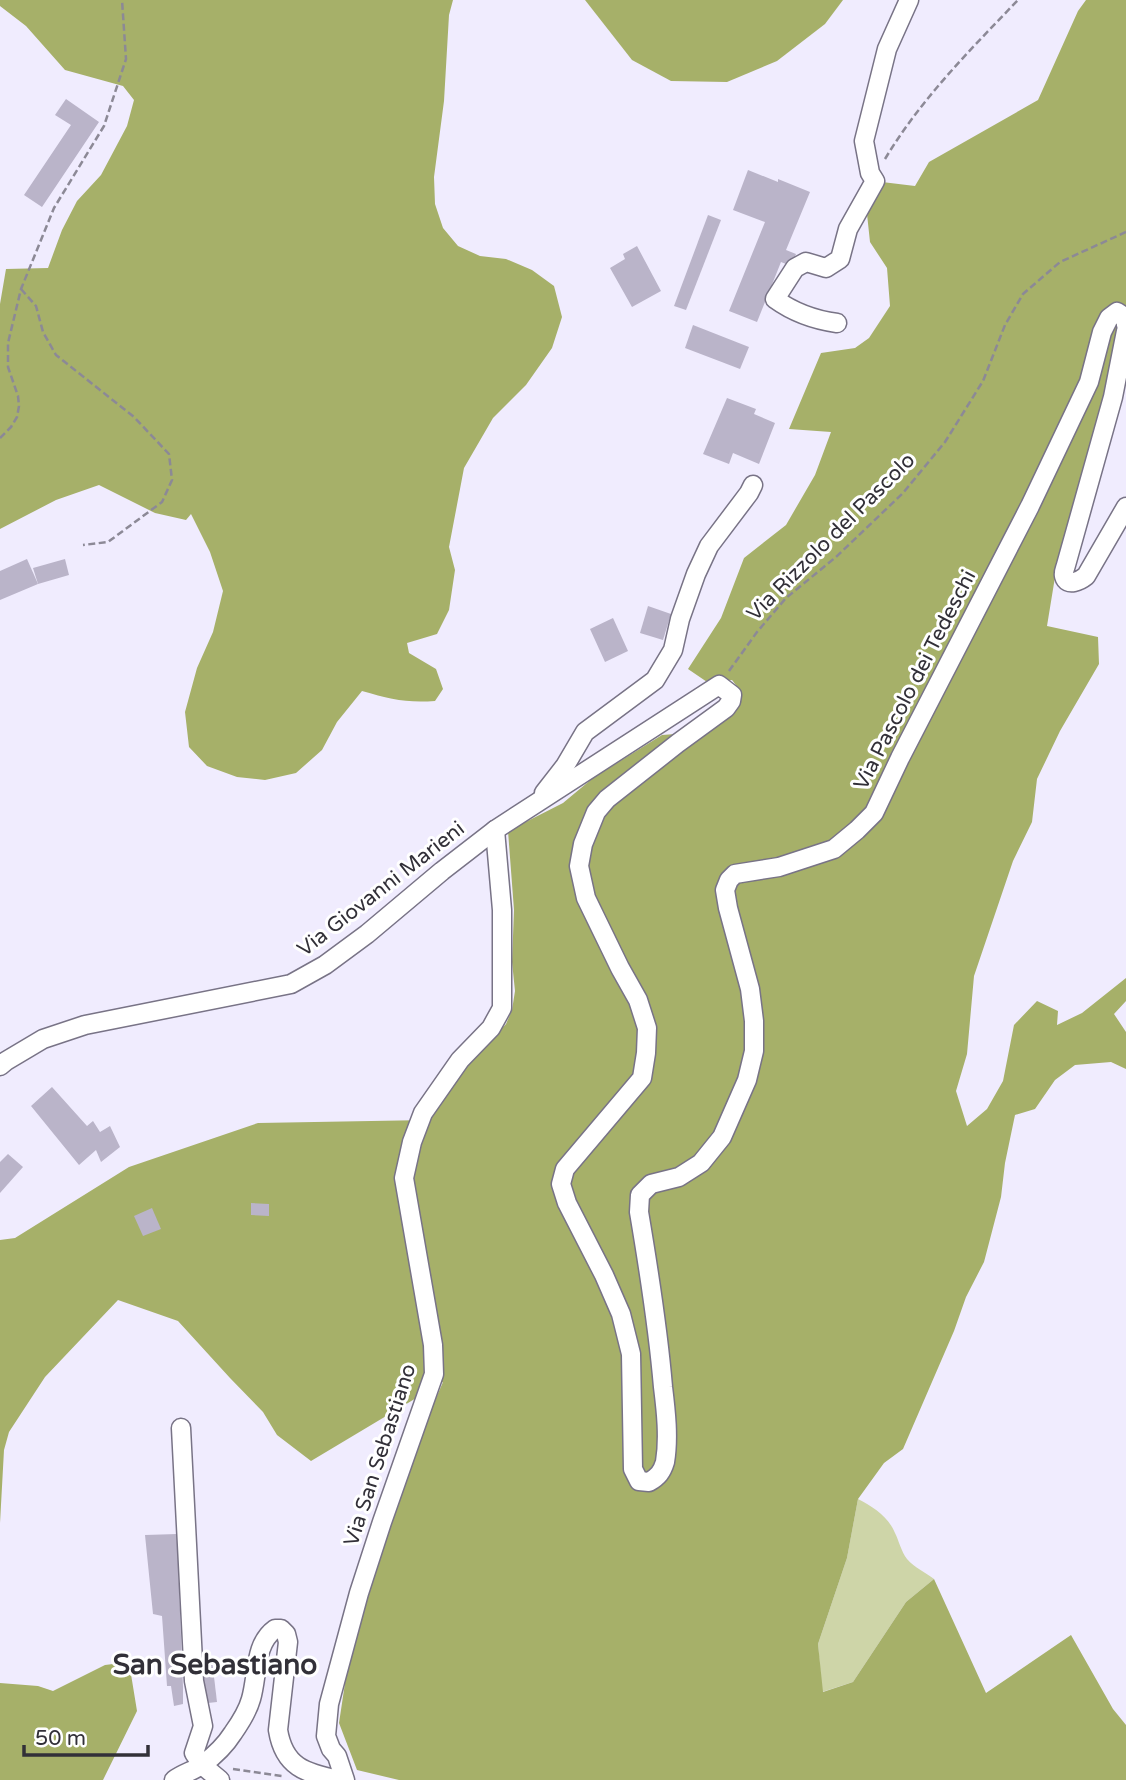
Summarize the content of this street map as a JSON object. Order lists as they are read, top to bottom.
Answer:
{
  "streets": {
    "street": ["Via Pascolo dei Tedeschi", "Via Giovanni Marieni", "Via San Sebastiano"],
    "path": ["Via Rizzolo del Pascolo"]
  },
  "crossings": [
    ["Via Rizzolo del Pascolo", "Via Pascolo dei Tedeschi"],
    ["Via Rizzolo del Pascolo", "Via Giovanni Marieni"],
    ["Via Pascolo dei Tedeschi", "Via Giovanni Marieni"],
    ["Via Giovanni Marieni", "Via San Sebastiano"]
  ],
  "districts": ["San Sebastiano"],
  "scale_bar": "50 m"
}
